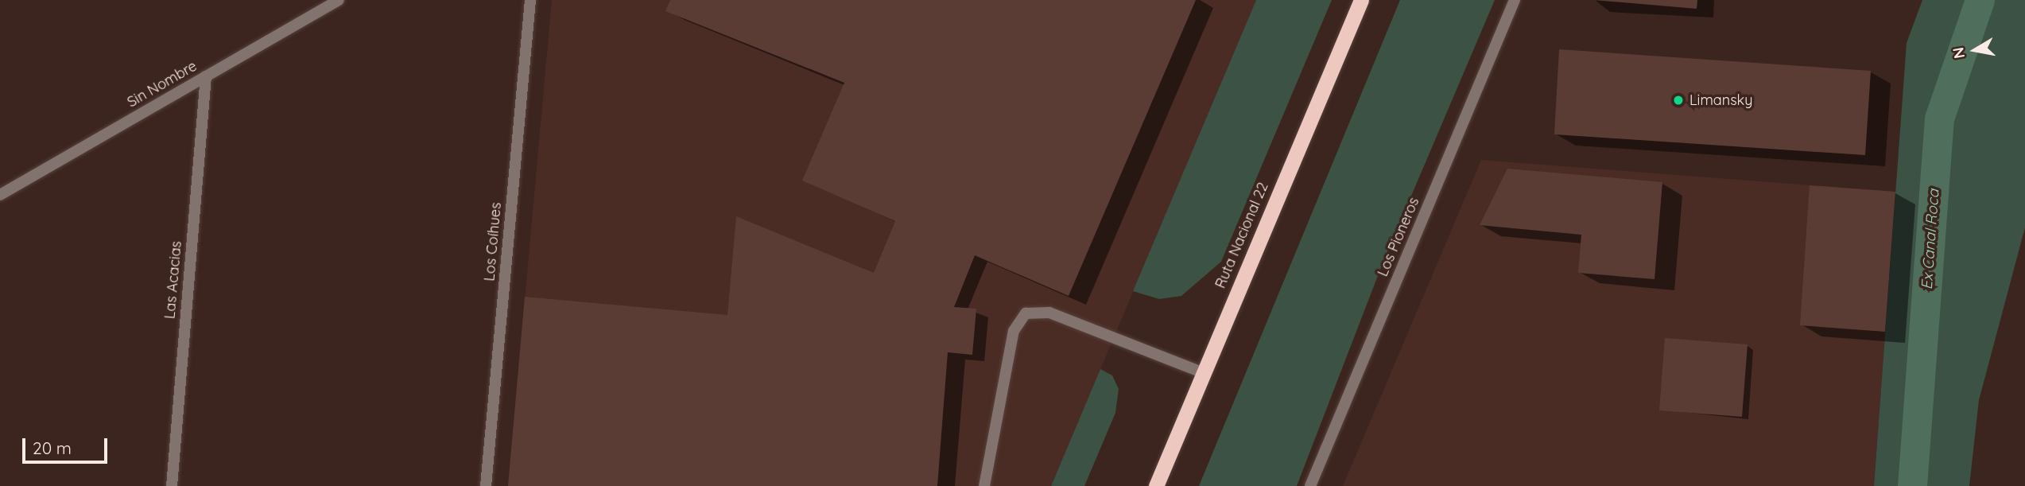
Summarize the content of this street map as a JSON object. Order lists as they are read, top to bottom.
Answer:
{
  "streets": {
    "highway": ["Ruta Nacional 22"],
    "street": [
      "Sin Nombre",
      "Los Pioneros",
      "Los Coíhues",
      "Las Acacias"
    ]
  },
  "crossings": [
    ["Sin Nombre", "Las Acacias"]
  ],
  "water": ["Ex Canal Roca"],
  "places": ["Limansky"],
  "scale_bar": "20 m",
  "north": "left"
}
